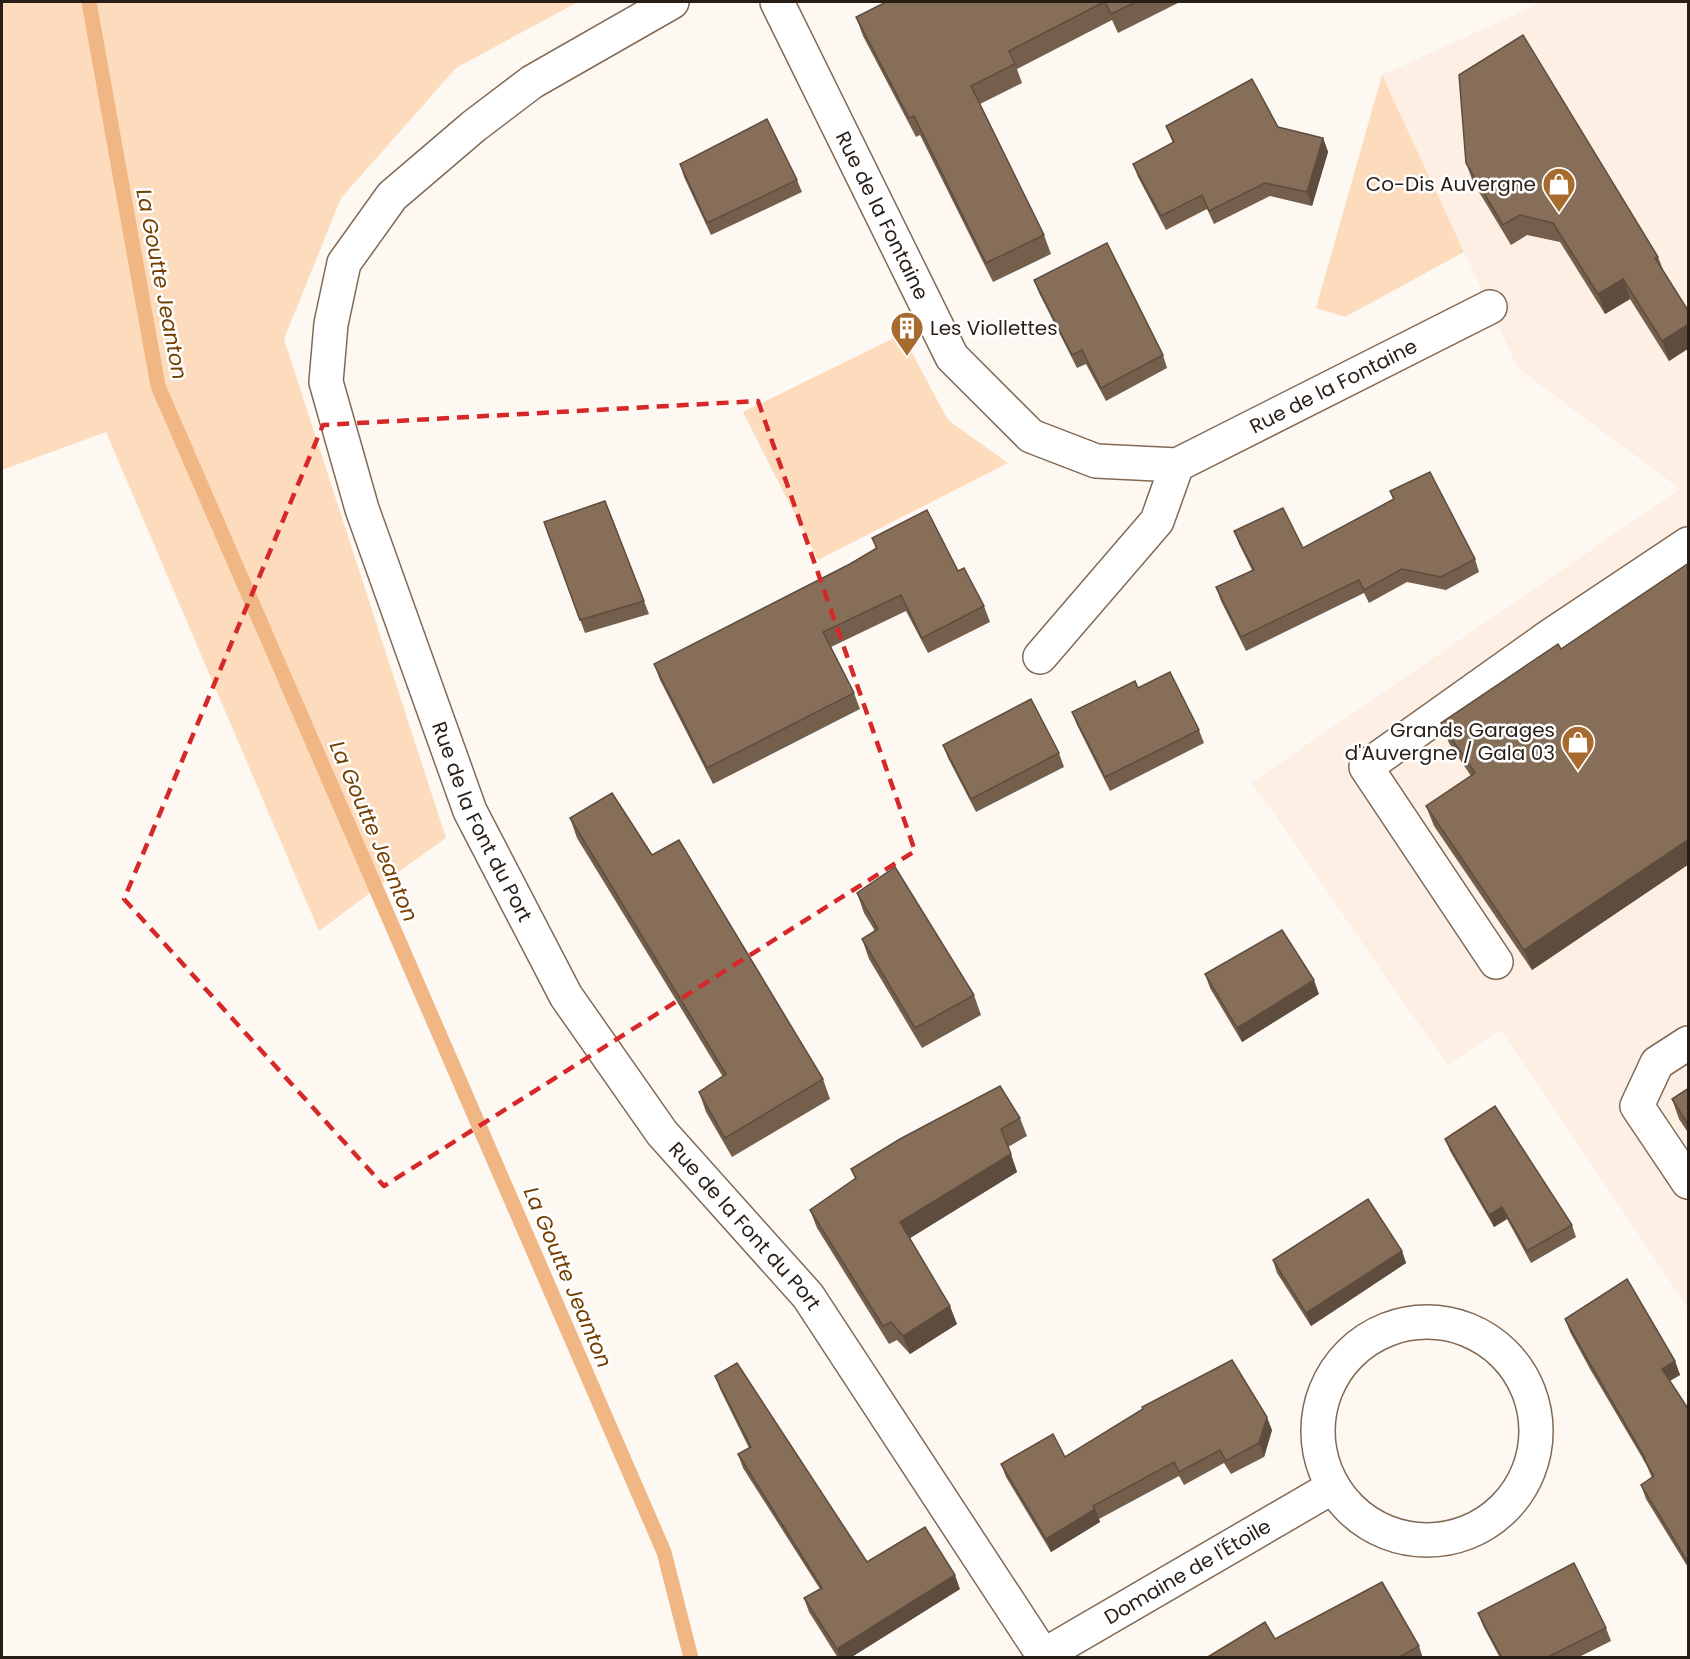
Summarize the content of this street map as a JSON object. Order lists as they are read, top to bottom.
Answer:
{
  "streets": {
    "street": ["Rue de la Fontaine", "Rue de la Font du Port", "Domaine de l'Étoile"]
  },
  "crossings": [
    ["Rue de la Font du Port", "Domaine de l'Étoile"]
  ],
  "water": ["La Goutte Jeanton"],
  "places": {
    "shop": ["Co-Dis Auvergne", "Grands Garages d'Auvergne / Gala 03"],
    "building": ["Les Viollettes"]
  }
}
